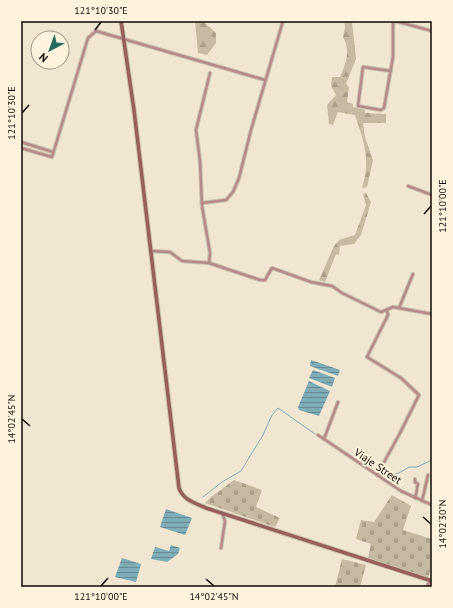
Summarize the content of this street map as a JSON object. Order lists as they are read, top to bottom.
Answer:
{
  "streets": {
    "street": ["Viaje Street"]
  },
  "north": "bottom left",
  "coordinates": [
    "121°10'30\"E",
    "121°10'00\"E",
    "14°02'45\"N",
    "14°02'30\"N"
  ]
}
